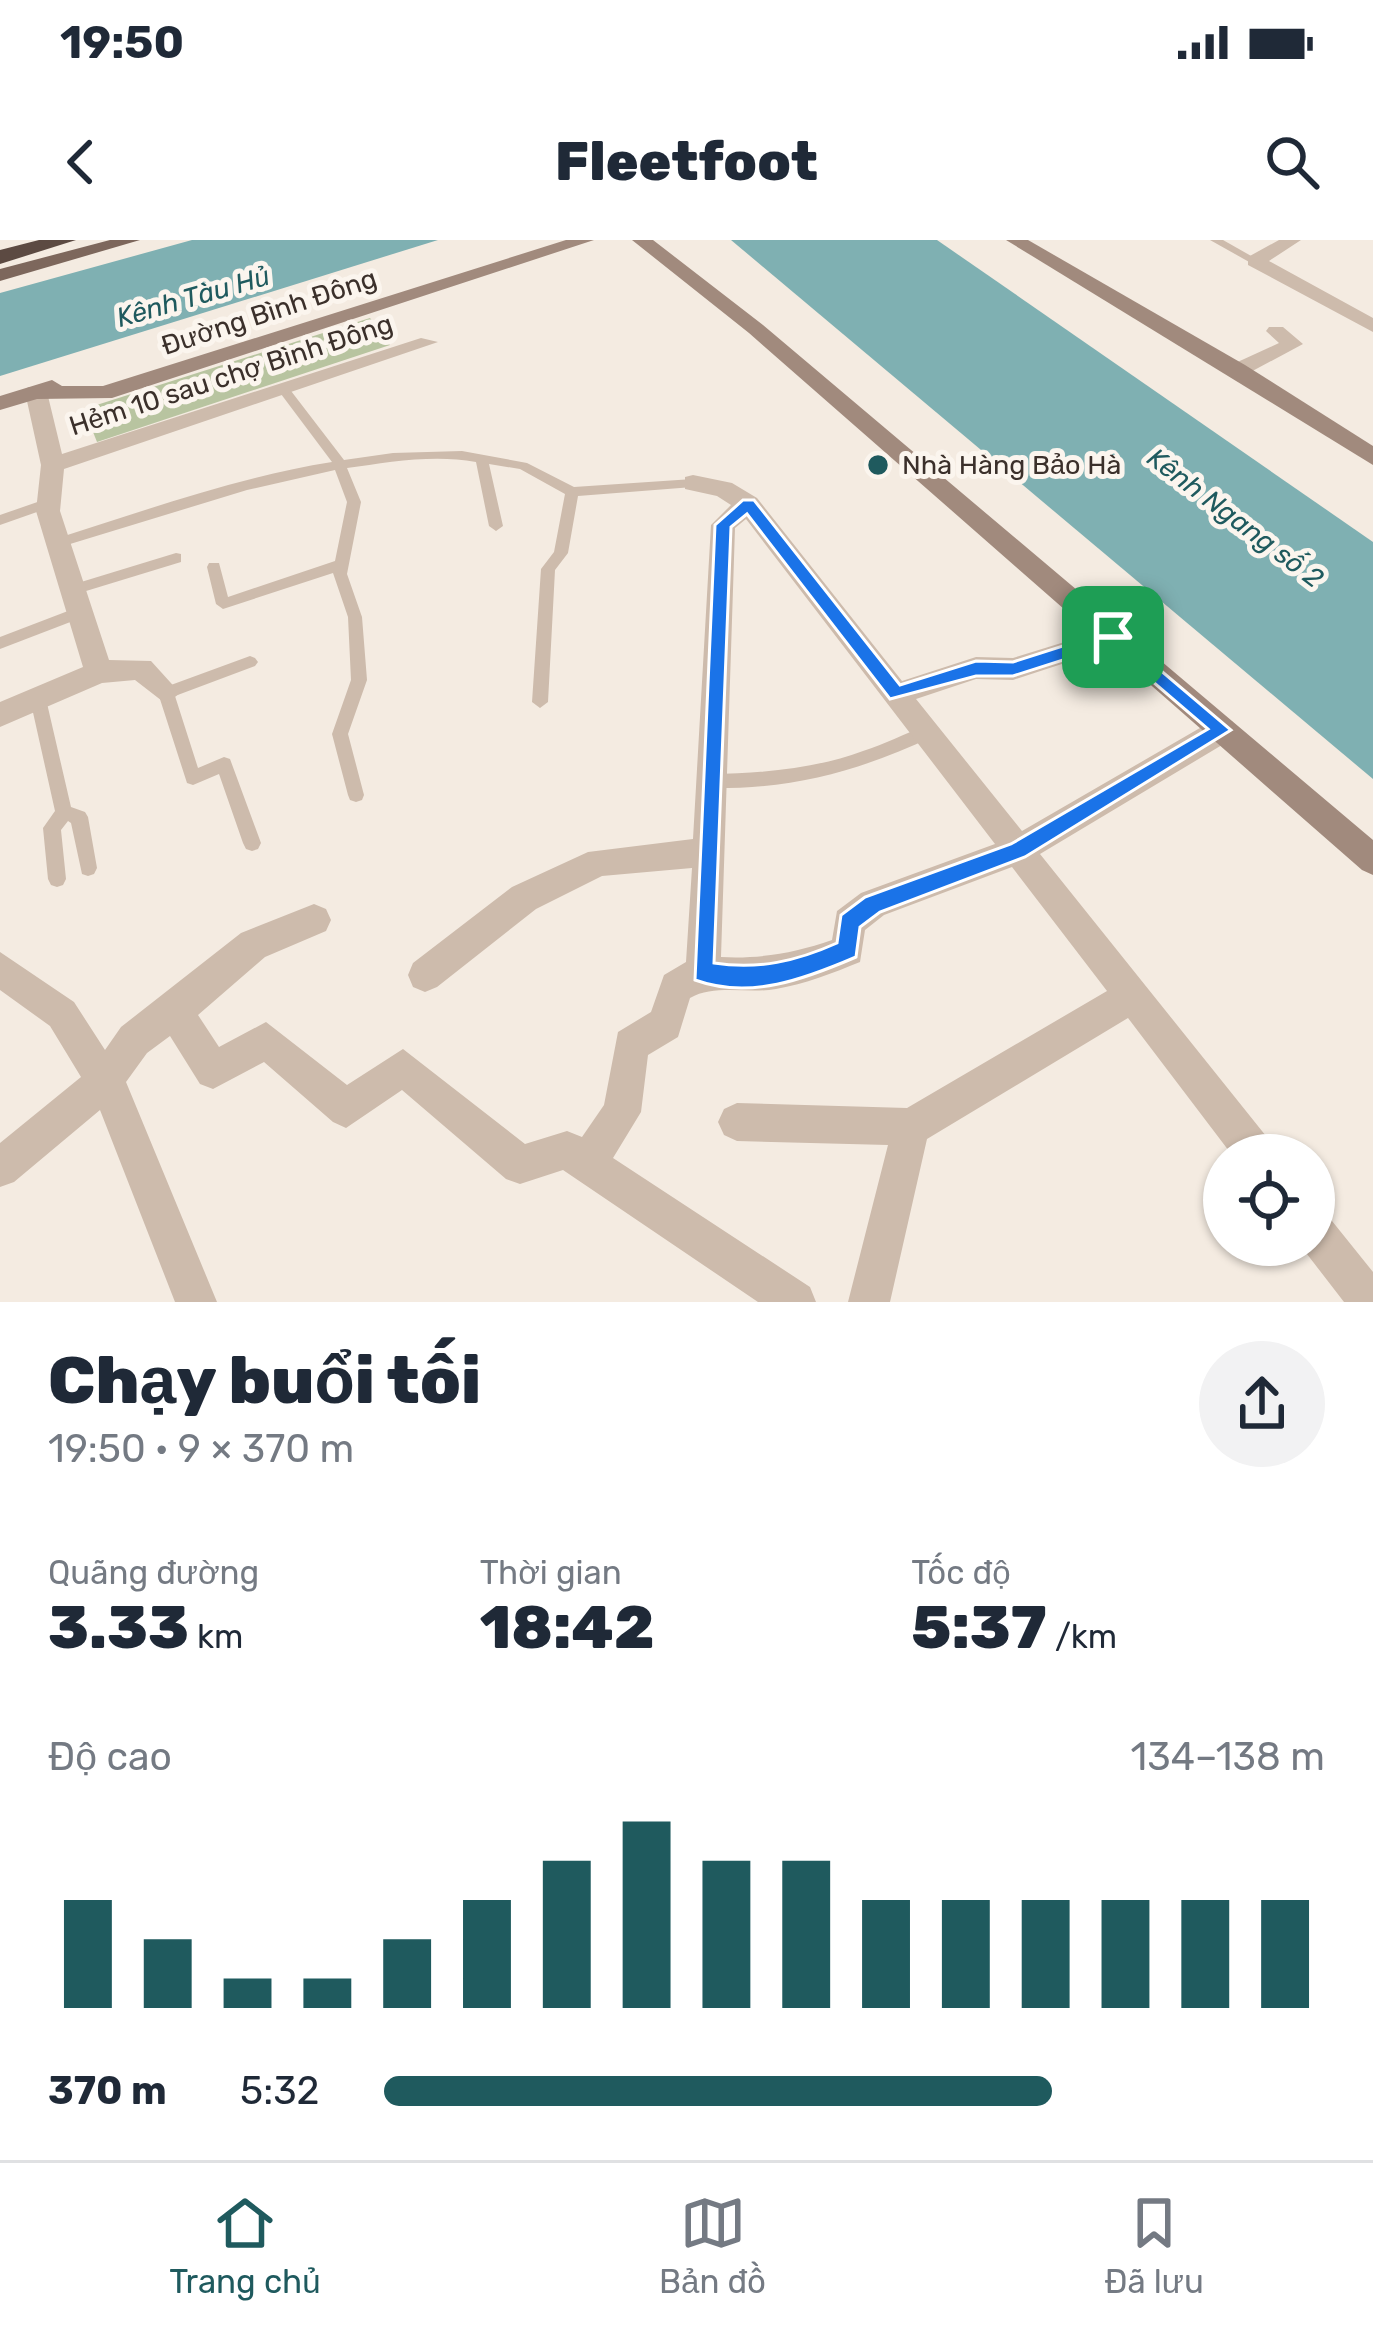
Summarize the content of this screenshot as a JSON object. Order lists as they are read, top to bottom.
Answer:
{
  "streets": {
    "street": ["Đường Bình Đông", "Hẻm 10 sau chợ Bình Đông"]
  },
  "water": ["Kênh Tàu Hủ", "Kênh Ngang số 2"],
  "places": ["Nhà Hàng Bảo Hà"],
  "page": {
    "status": "19:50",
    "header": "Fleetfoot",
    "heading": ["Chạy buổi tối", "19:50 · 9 × 370 m"],
    "stats": [
      ["Quãng đường", "3.33 km"],
      ["Thời gian", "18:42"],
      ["Tốc độ", "5:37 /km"]
    ],
    "chart": ["Độ cao", "134–138 m"],
    "list": [
      {
        "name": "370 m",
        "note": "5:32"
      }
    ],
    "tabs": ["Trang chủ", "Bản đồ", "Đã lưu"]
  }
}
